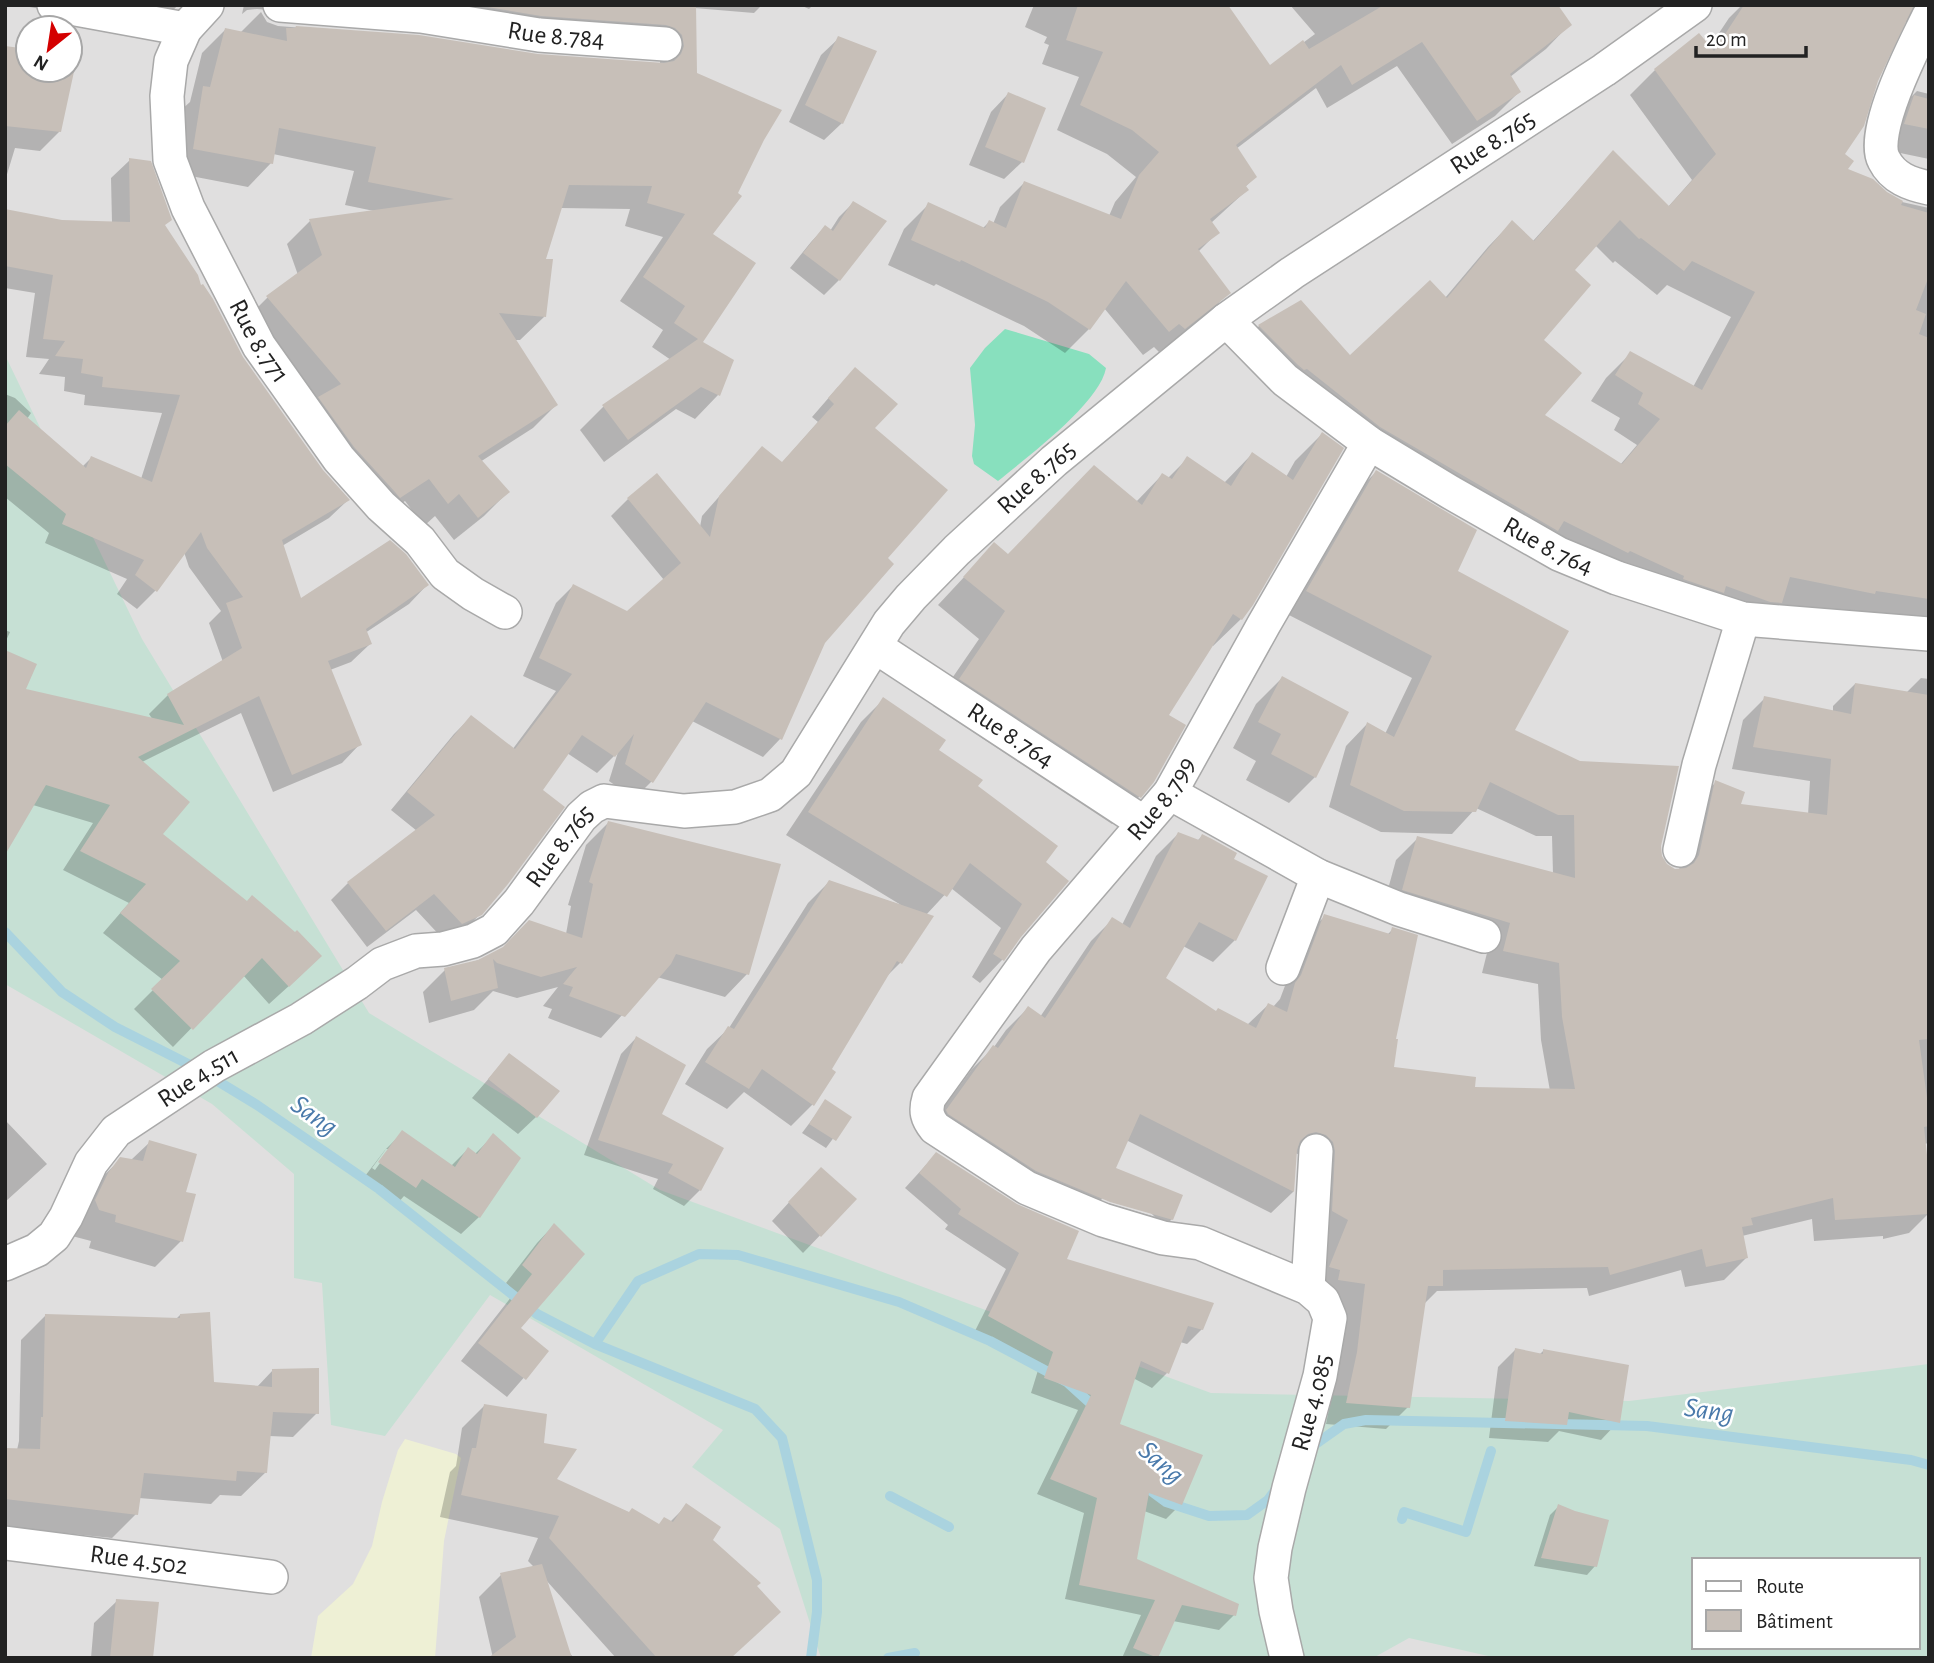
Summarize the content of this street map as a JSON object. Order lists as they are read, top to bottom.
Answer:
{
  "streets": {
    "street": [
      "Rue 8.784",
      "Rue 8.765",
      "Rue 8.771",
      "Rue 8.764",
      "Rue 8.799",
      "Rue 4.511",
      "Rue 4.085",
      "Rue 4.502"
    ]
  },
  "crossings": [
    ["Rue 8.765", "Rue 8.764"],
    ["Rue 8.765", "Rue 4.511"],
    ["Rue 8.764", "Rue 8.799"],
    ["Rue 8.799", "Rue 4.085"]
  ],
  "water": ["Sang"],
  "legend": ["Route", "Bâtiment"],
  "scale_bar": "20 m",
  "north": "bottom left"
}
